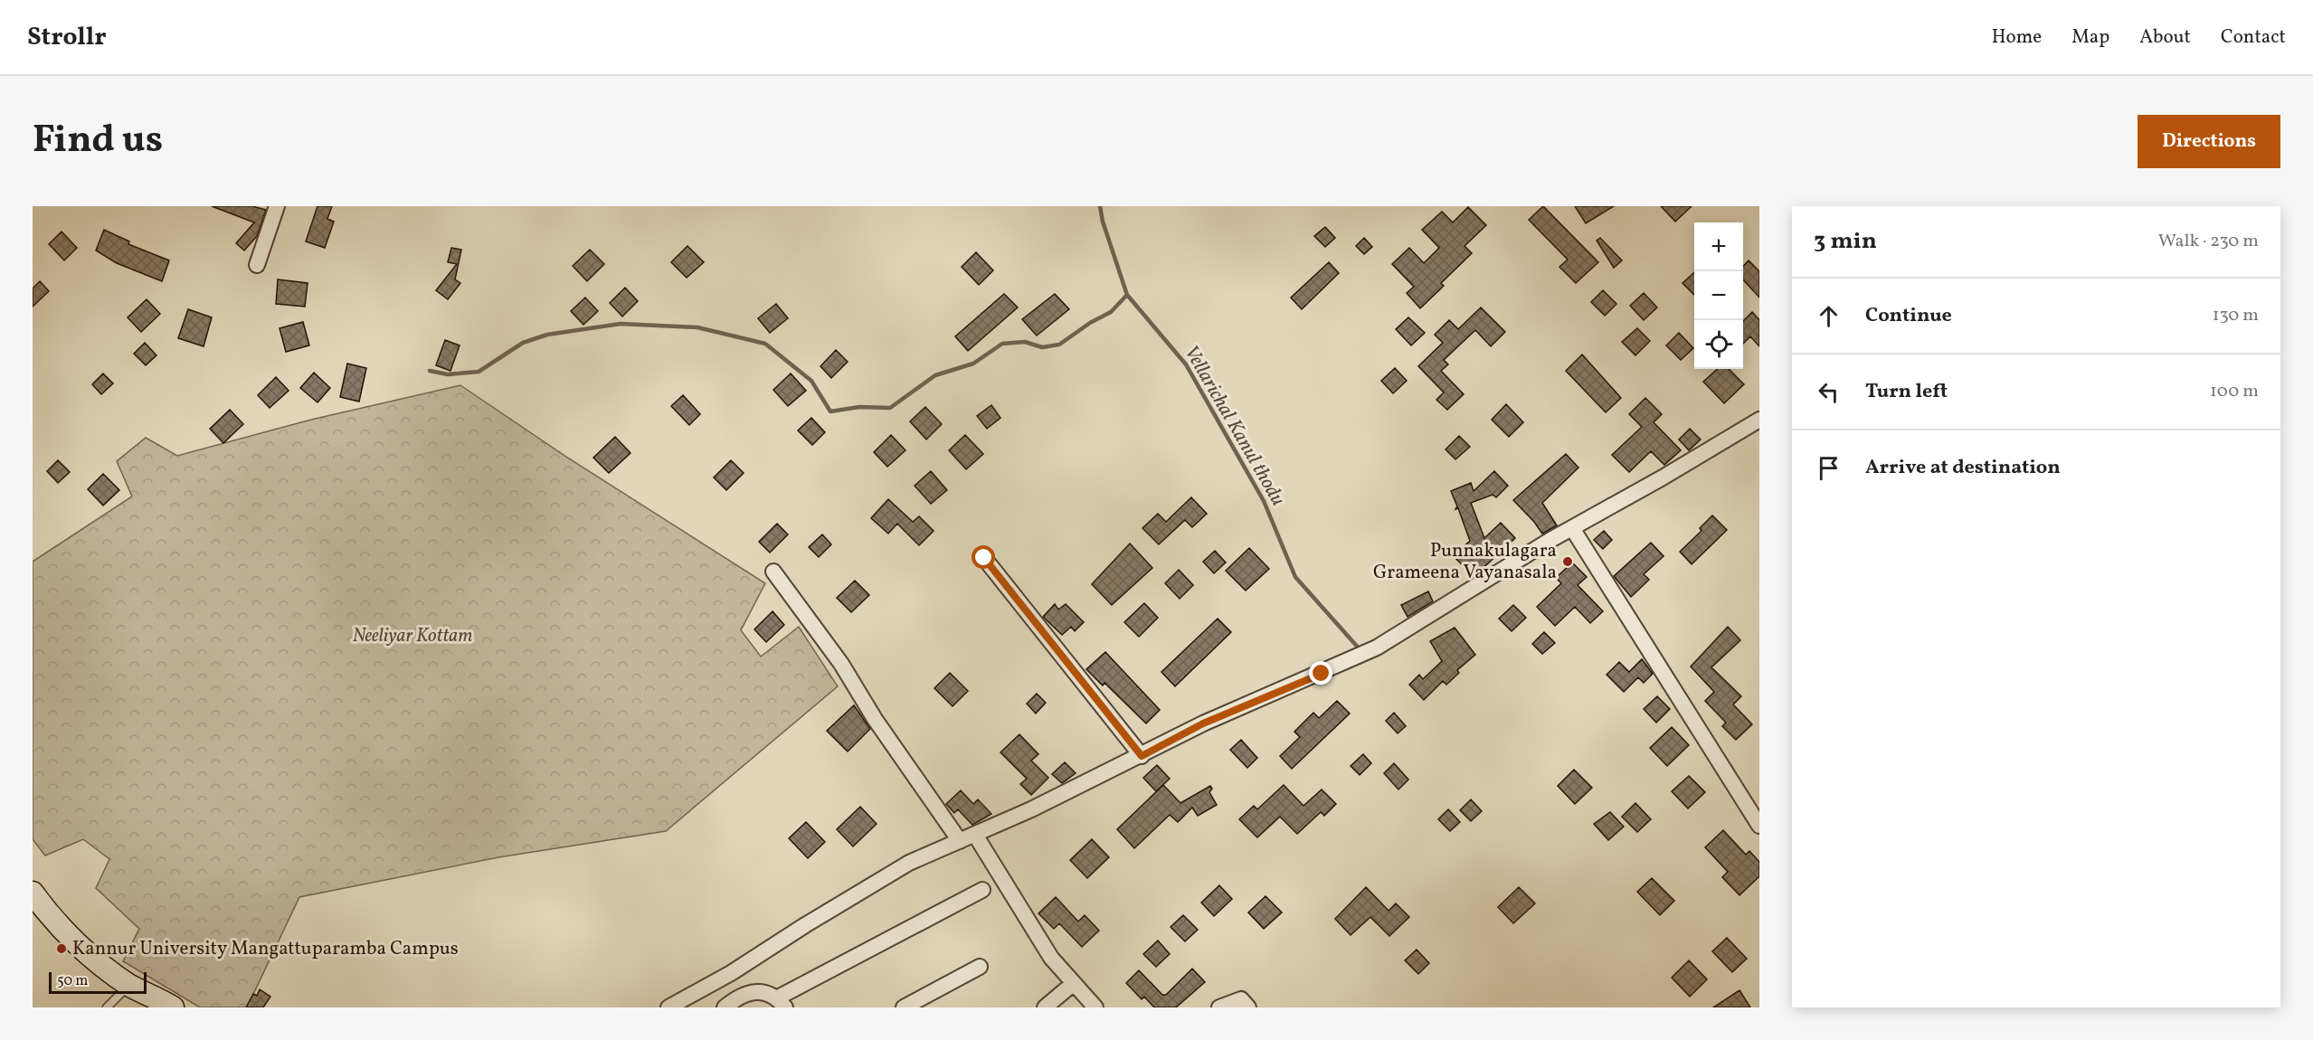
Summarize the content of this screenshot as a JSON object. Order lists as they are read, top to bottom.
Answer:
{
  "water": ["Vellarichal Kanul thodu"],
  "parks": ["Neeliyar Kottam"],
  "places": ["Punnakulagara Grameena Vayanasala", "Kannur University Mangattuparamba Campus"],
  "scale_bar": "50 m",
  "page": {
    "header": "Strollr",
    "nav": [
      "Home",
      "Map",
      "About",
      "Contact"
    ],
    "title": "Find us",
    "buttons": "Directions",
    "heading": ["3 min", "Walk · 230 m"],
    "map_buttons": ["+", "−"],
    "list": [
      ["Continue", "130 m"],
      ["Turn left", "100 m"],
      "Arrive at destination"
    ],
    "scale": "50 m"
  }
}
